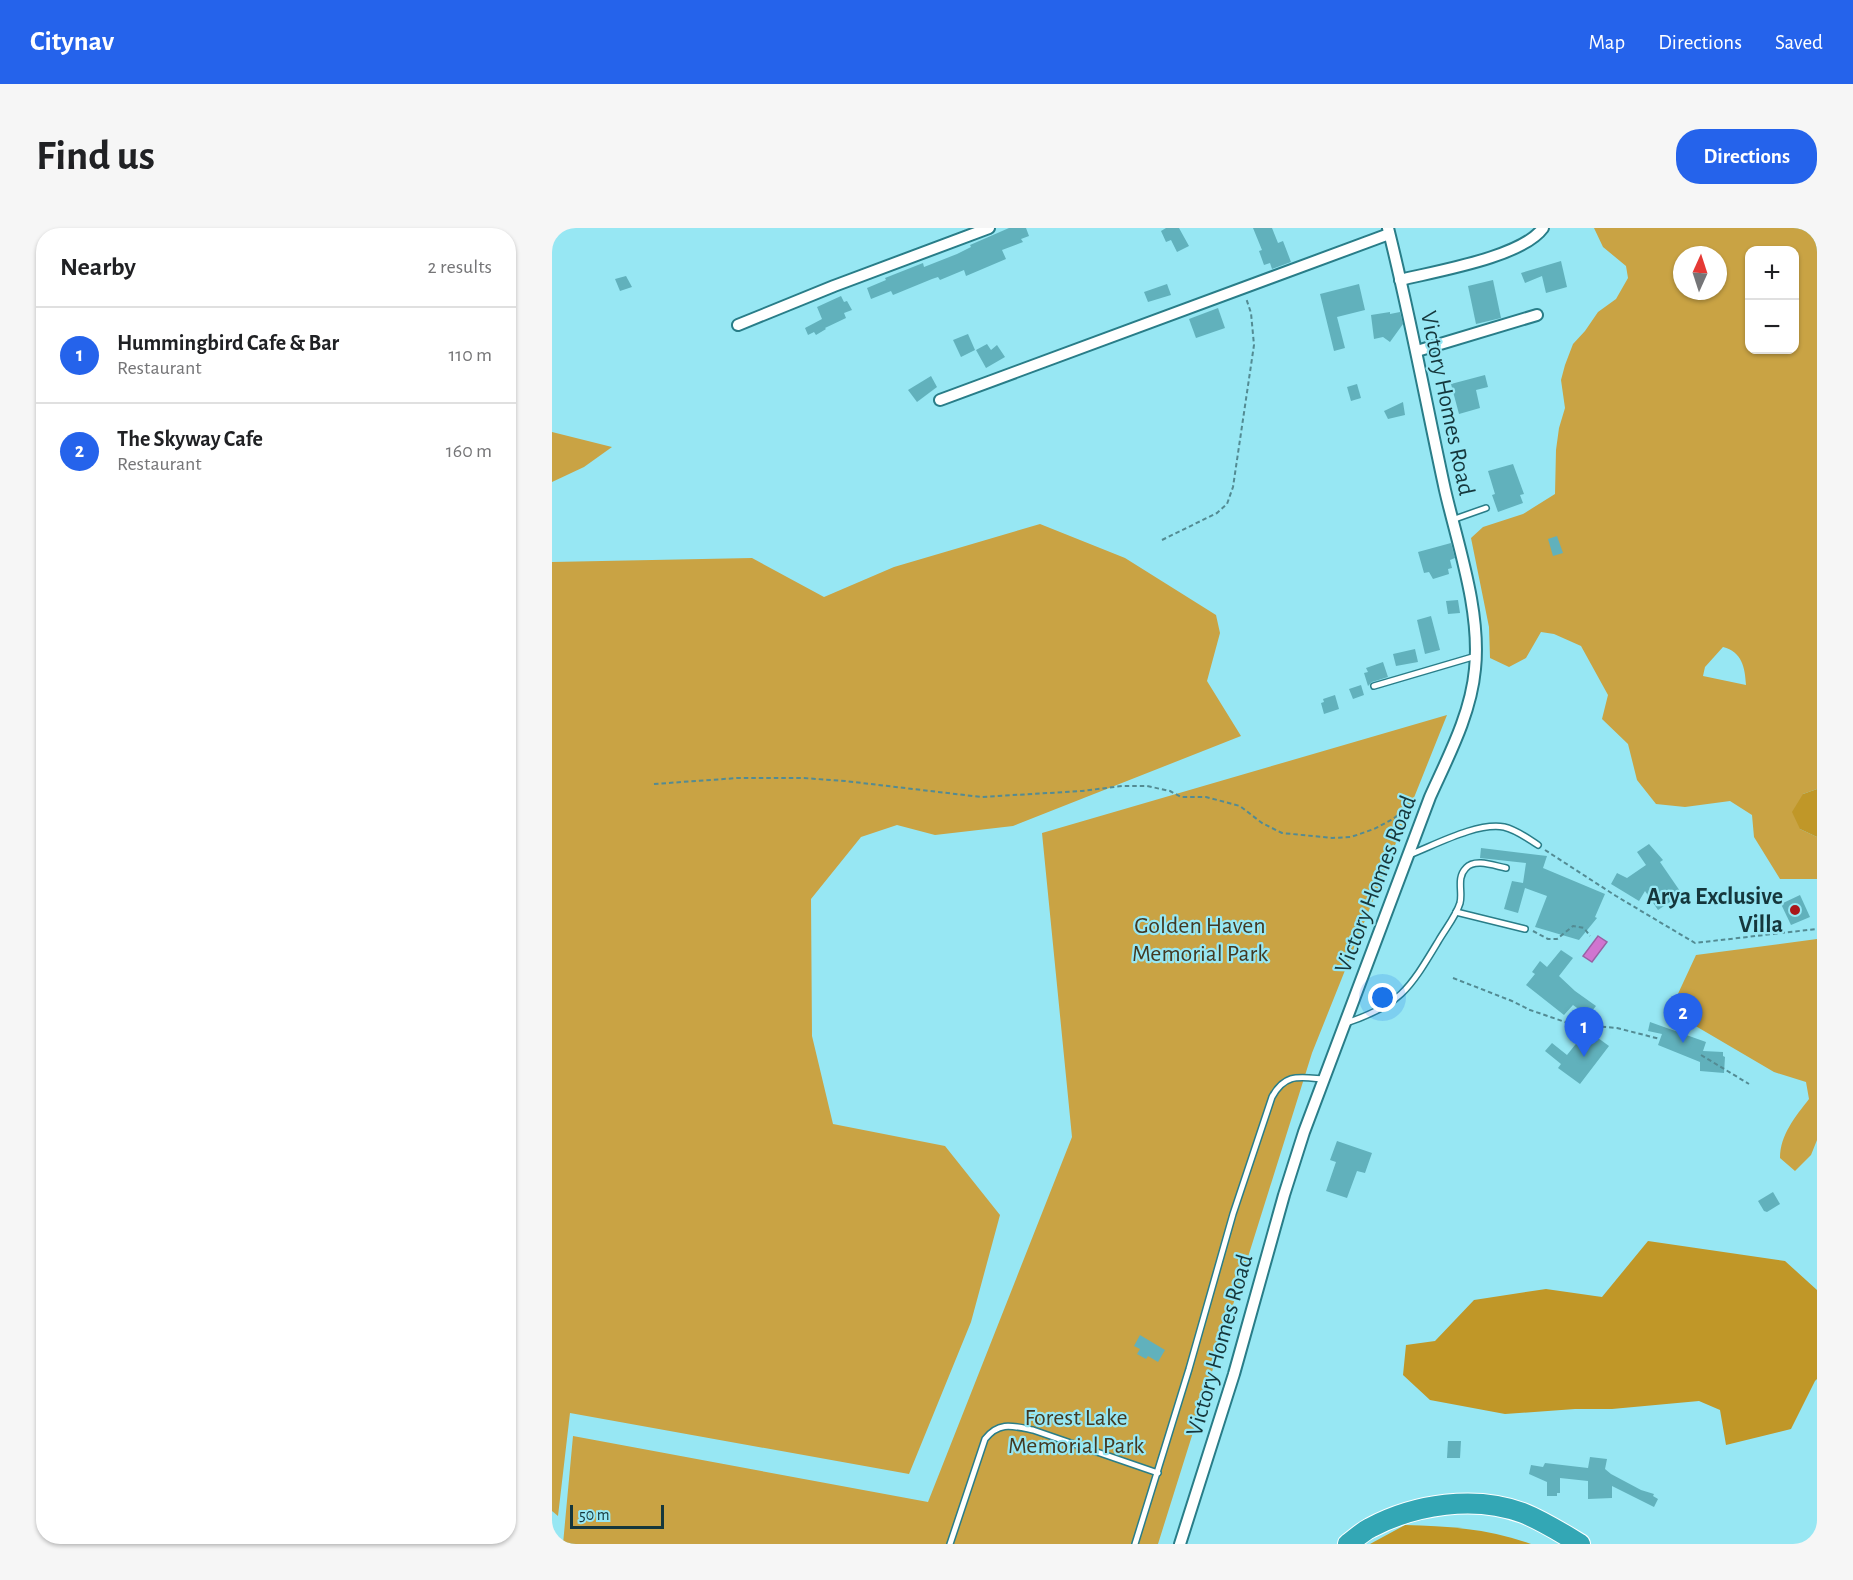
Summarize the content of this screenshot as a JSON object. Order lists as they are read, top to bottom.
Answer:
{
  "streets": {
    "street": ["Victory Homes Road"]
  },
  "parks": ["Golden Haven Memorial Park", "Forest Lake Memorial Park"],
  "places": ["Arya Exclusive Villa"],
  "scale_bar": "50 m",
  "north": "top",
  "page": {
    "header": "Citynav",
    "nav": ["Map", "Directions", "Saved"],
    "buttons": "Directions",
    "title": "Find us",
    "heading": ["Nearby", "2 results"],
    "map_buttons": ["+", "−"],
    "list": [
      {
        "mark": "1",
        "name": "Hummingbird Cafe & Bar",
        "note": "Restaurant",
        "value": "110 m"
      },
      {
        "mark": "2",
        "name": "The Skyway Cafe",
        "note": "Restaurant",
        "value": "160 m"
      }
    ],
    "pins": ["2", "1"],
    "scale": "50 m"
  }
}
